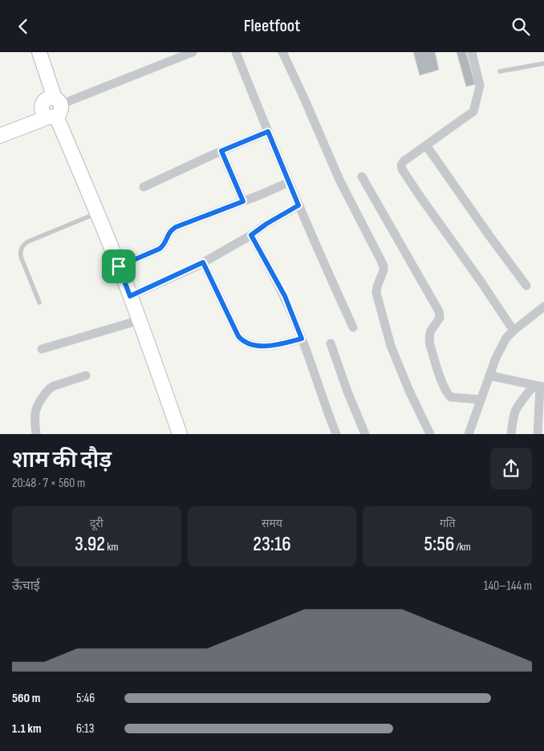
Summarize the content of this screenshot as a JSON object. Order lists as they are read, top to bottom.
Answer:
{
  "page": {
    "header": "Fleetfoot",
    "heading": ["शाम की दौड़", "20:48 · 7 × 560 m"],
    "stats": [
      ["दूरी", "3.92 km"],
      ["समय", "23:16"],
      ["गति", "5:56 /km"]
    ],
    "chart": ["ऊँचाई", "140–144 m"],
    "list": [
      {
        "name": "560 m",
        "note": "5:46"
      },
      {
        "name": "1.1 km",
        "note": "6:13"
      }
    ]
  }
}
